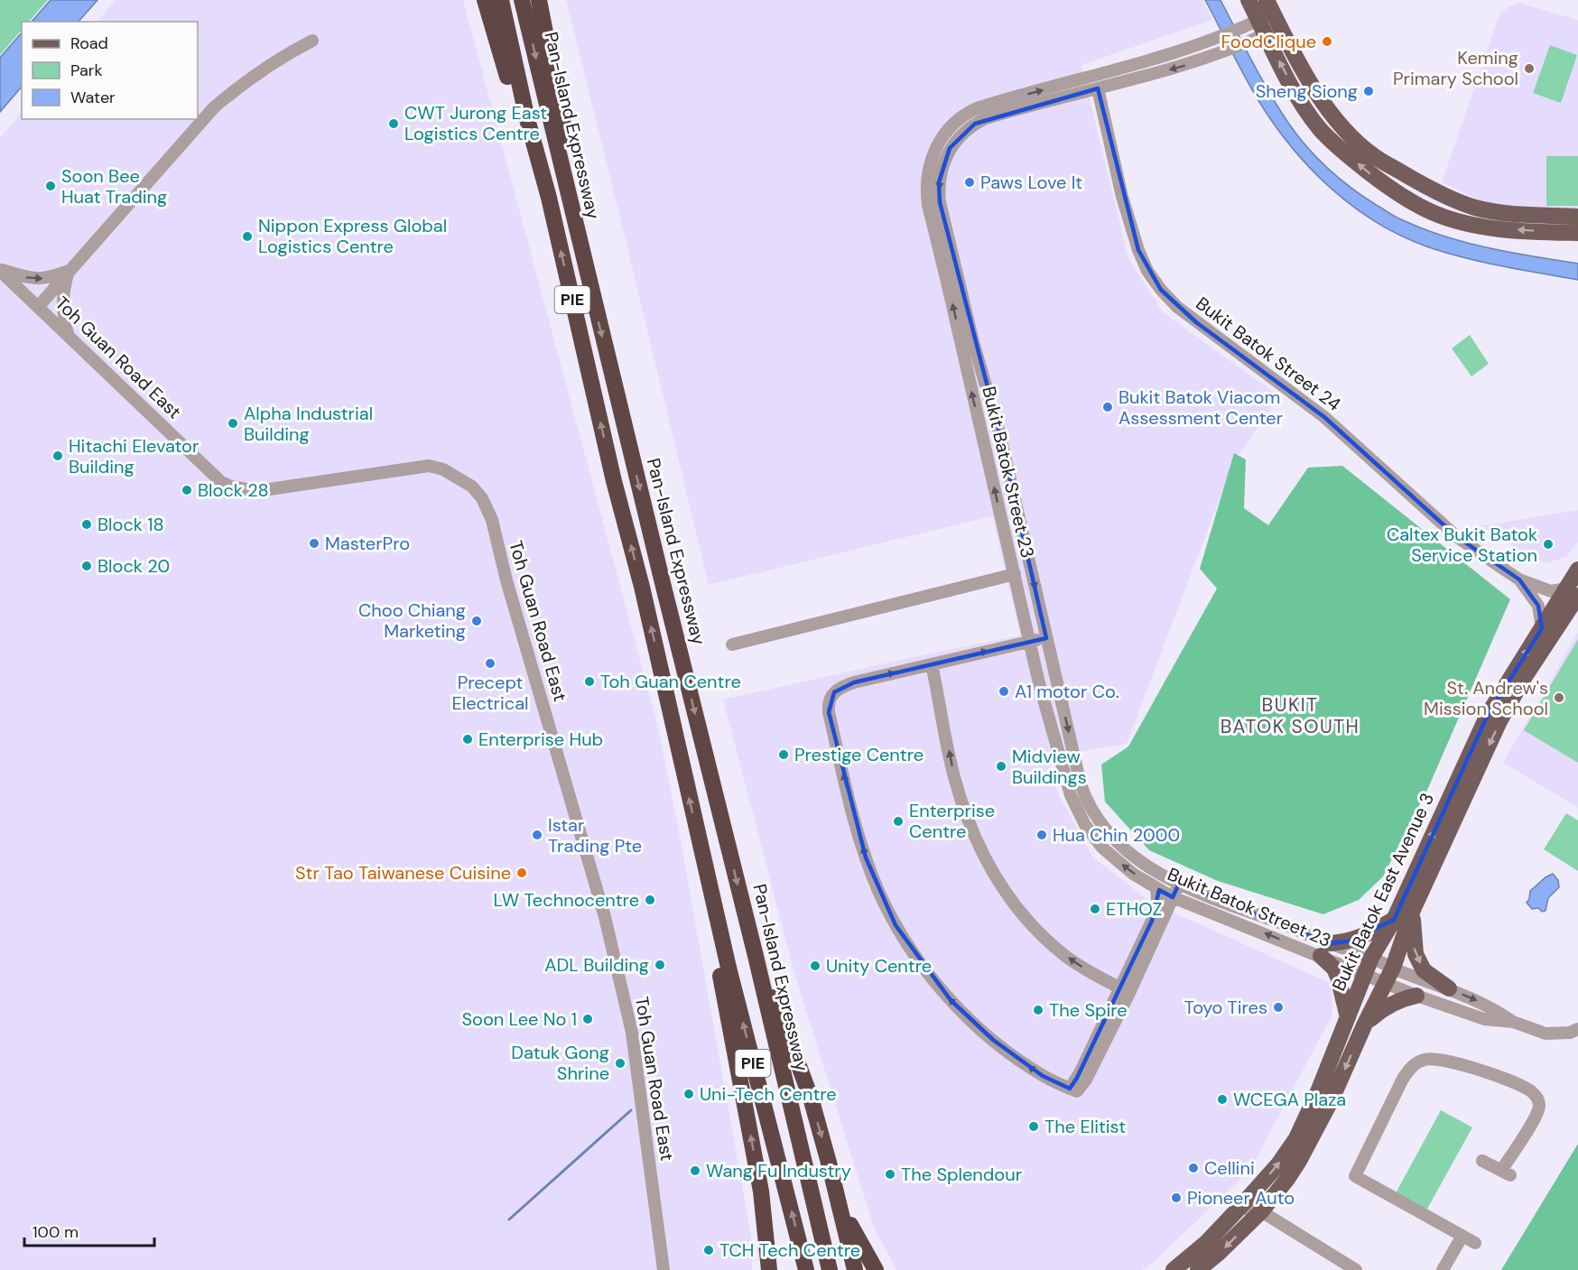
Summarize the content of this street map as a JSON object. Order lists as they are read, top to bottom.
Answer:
{
  "streets": {
    "highway": ["Pan-Island Expressway", "PIE"],
    "main road": ["Bukit Batok East Avenue 3"],
    "street": ["Bukit Batok Street 24", "Toh Guan Road East", "Bukit Batok Street 23"]
  },
  "crossings": [
    ["Bukit Batok Street 24", "Bukit Batok Street 23"],
    ["Bukit Batok Street 24", "Bukit Batok East Avenue 3"],
    ["Bukit Batok Street 23", "Bukit Batok East Avenue 3"]
  ],
  "districts": ["BUKIT BATOK SOUTH"],
  "places": [
    "FoodClique",
    "Keming Primary School",
    "Sheng Siong",
    "CWT Jurong East Logistics Centre",
    "Paws Love It",
    "Soon Bee Huat Trading",
    "Nippon Express Global Logistics Centre",
    "Bukit Batok Viacom Assessment Center",
    "Alpha Industrial Building",
    "Hitachi Elevator Building",
    "Block 28",
    "Block 18",
    "MasterPro",
    "Caltex Bukit Batok Service Station",
    "Block 20",
    "Choo Chiang Marketing",
    "Precept Electrical",
    "Toh Guan Centre",
    "A1 motor Co.",
    "St. Andrew's Mission School",
    "Enterprise Hub",
    "Prestige Centre",
    "Midview Buildings",
    "Enterprise Centre",
    "Istar Trading Pte",
    "Hua Chin 2000",
    "Str Tao Taiwanese Cuisine",
    "LW Technocentre",
    "ETHOZ",
    "ADL Building",
    "Unity Centre",
    "Toyo Tires",
    "The Spire",
    "Soon Lee No 1",
    "Datuk Gong Shrine",
    "Uni-Tech Centre",
    "WCEGA Plaza",
    "The Elitist",
    "Cellini",
    "Wang Fu Industry",
    "The Splendour",
    "Pioneer Auto",
    "TCH Tech Centre"
  ],
  "legend": ["Road", "Park", "Water"],
  "scale_bar": "100 m"
}
